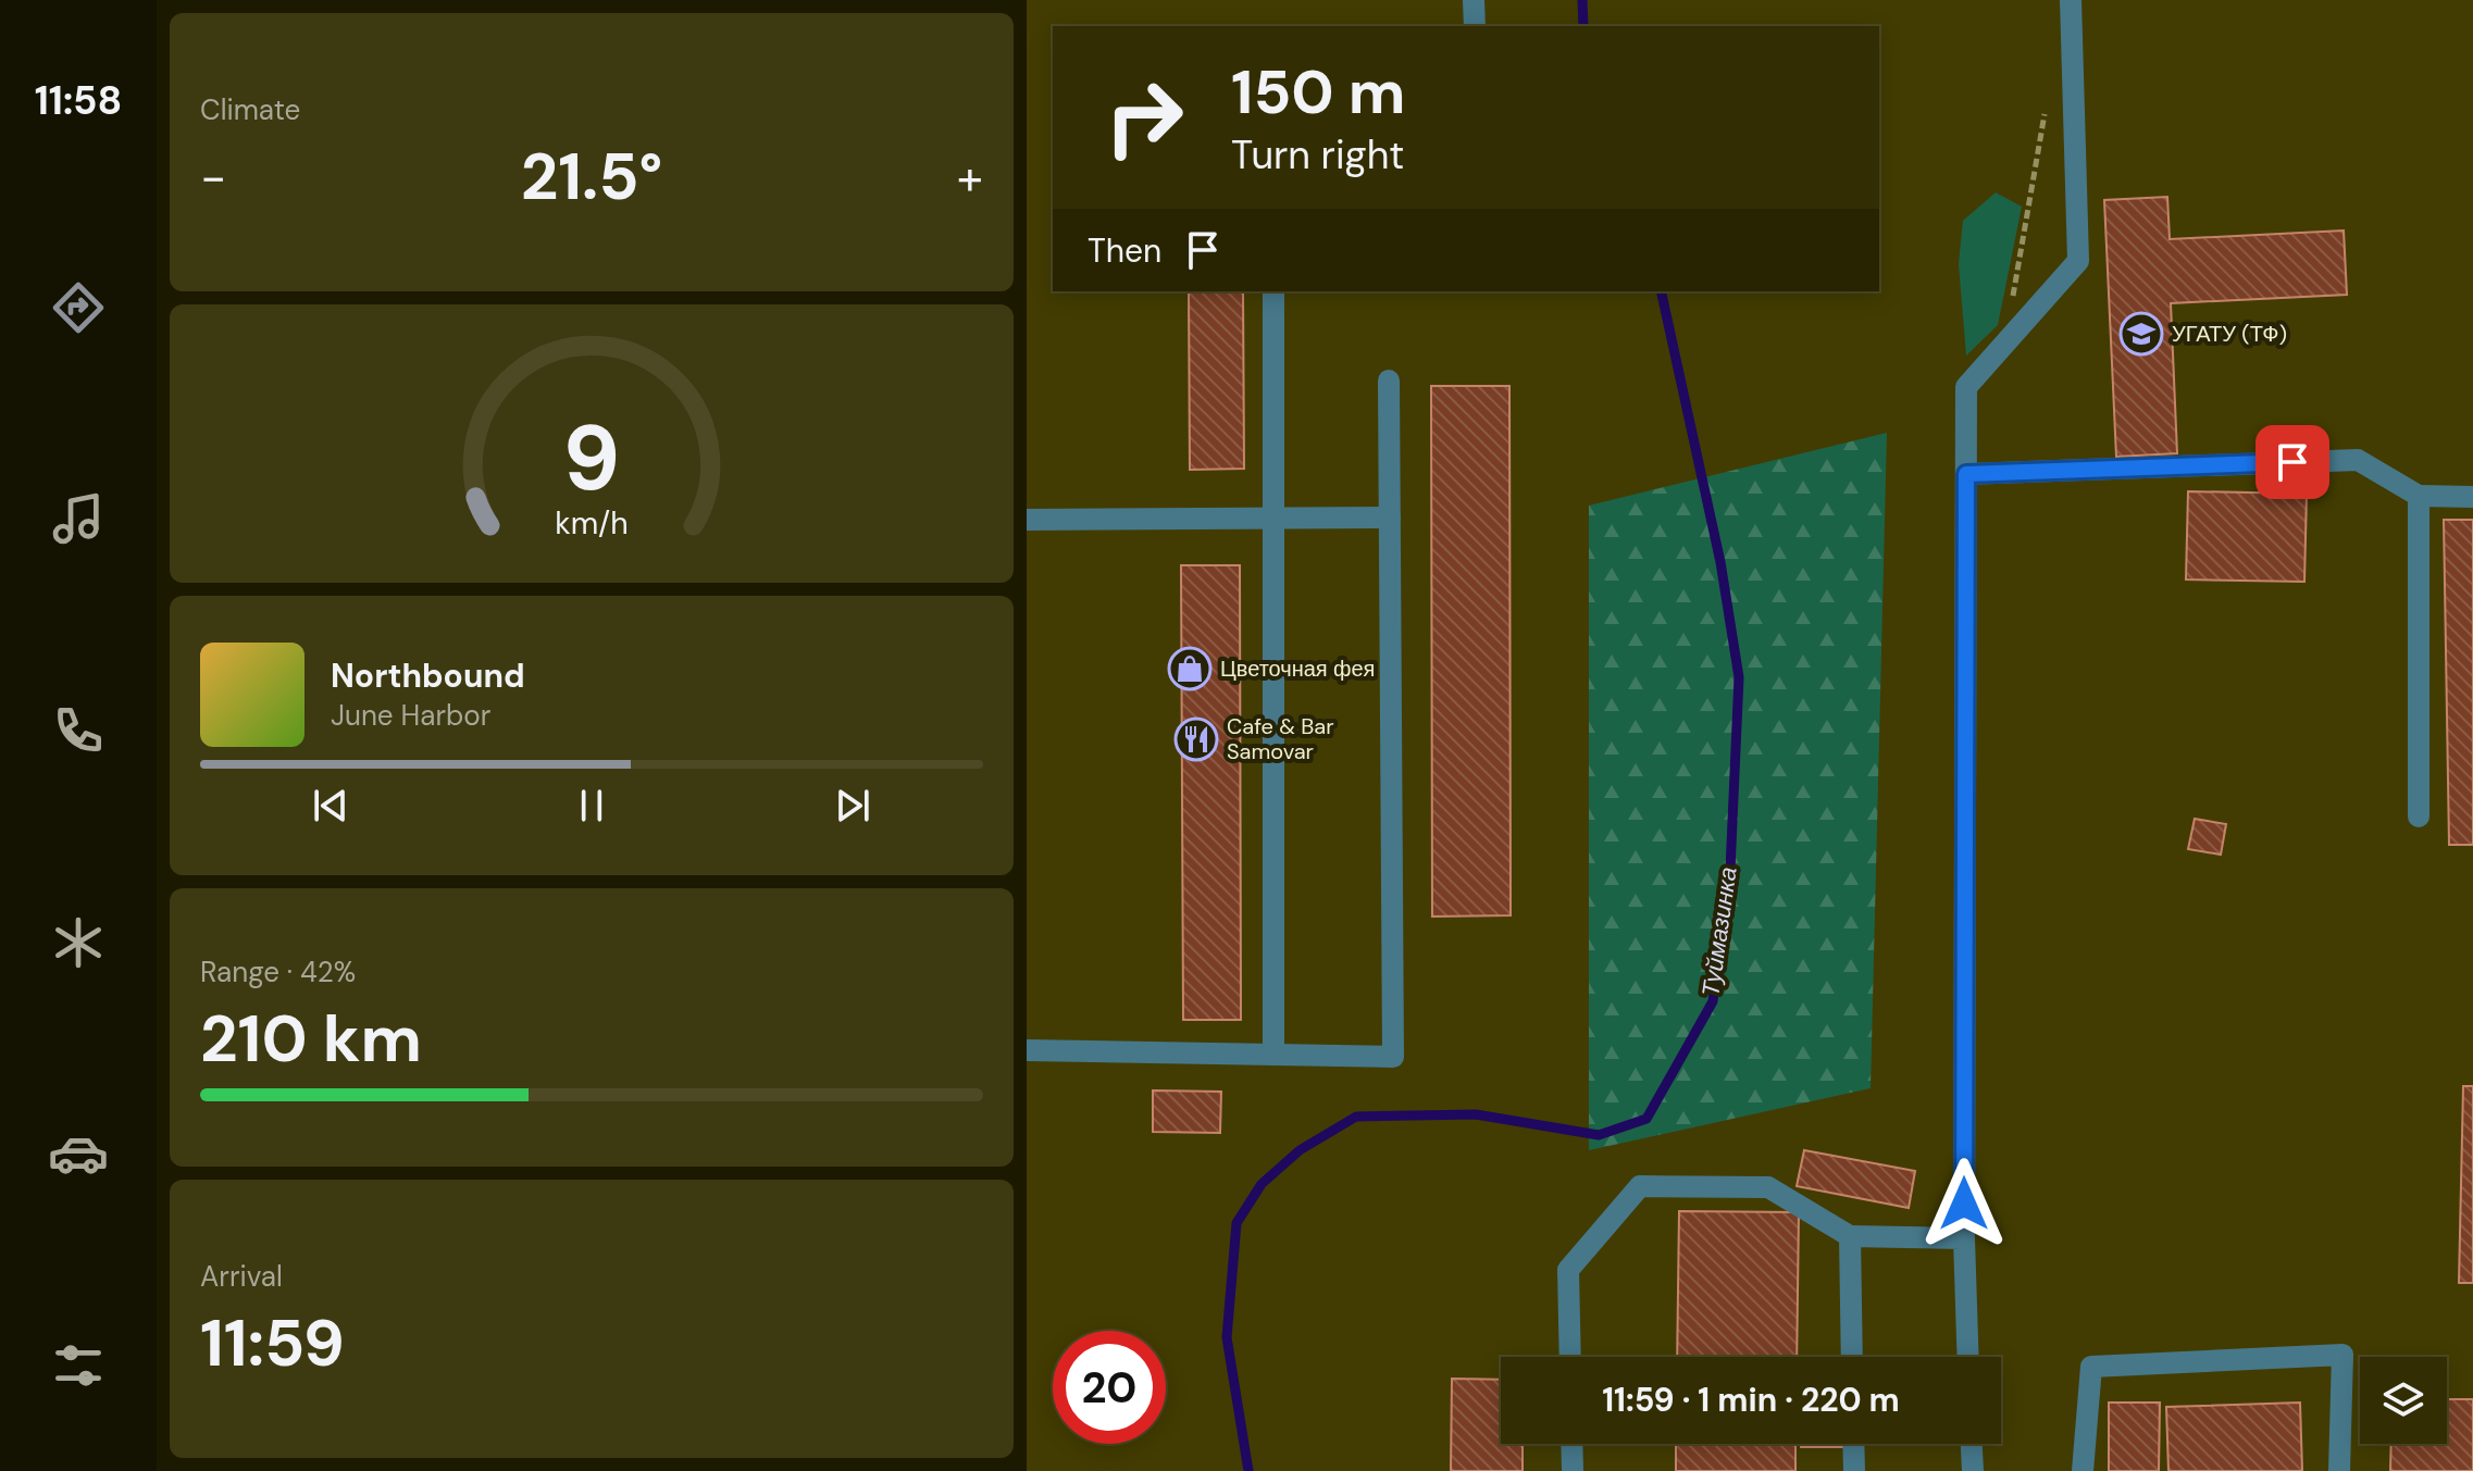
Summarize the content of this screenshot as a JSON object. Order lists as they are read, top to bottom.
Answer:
{
  "water": ["Туймазинка"],
  "places": {
    "school or university": ["УГАТУ (ТФ)"],
    "shop": ["Цветочная фея"],
    "restaurant": ["Cafe & Bar Samovar"]
  },
  "page": {
    "tabs": "11:58",
    "tile": [
      "Climate",
      ["Range · 42%", "210 km"],
      ["Arrival", "11:59"]
    ],
    "turn": ["150 m", "Turn right"],
    "heat": ["−", "21.5°", "+"],
    "then": "Then",
    "song": ["Northbound", "June Harbor"],
    "limit": "20",
    "trip": "11:59 · 1 min · 220 m",
    "gauge": ["9", "km/h"]
  }
}
